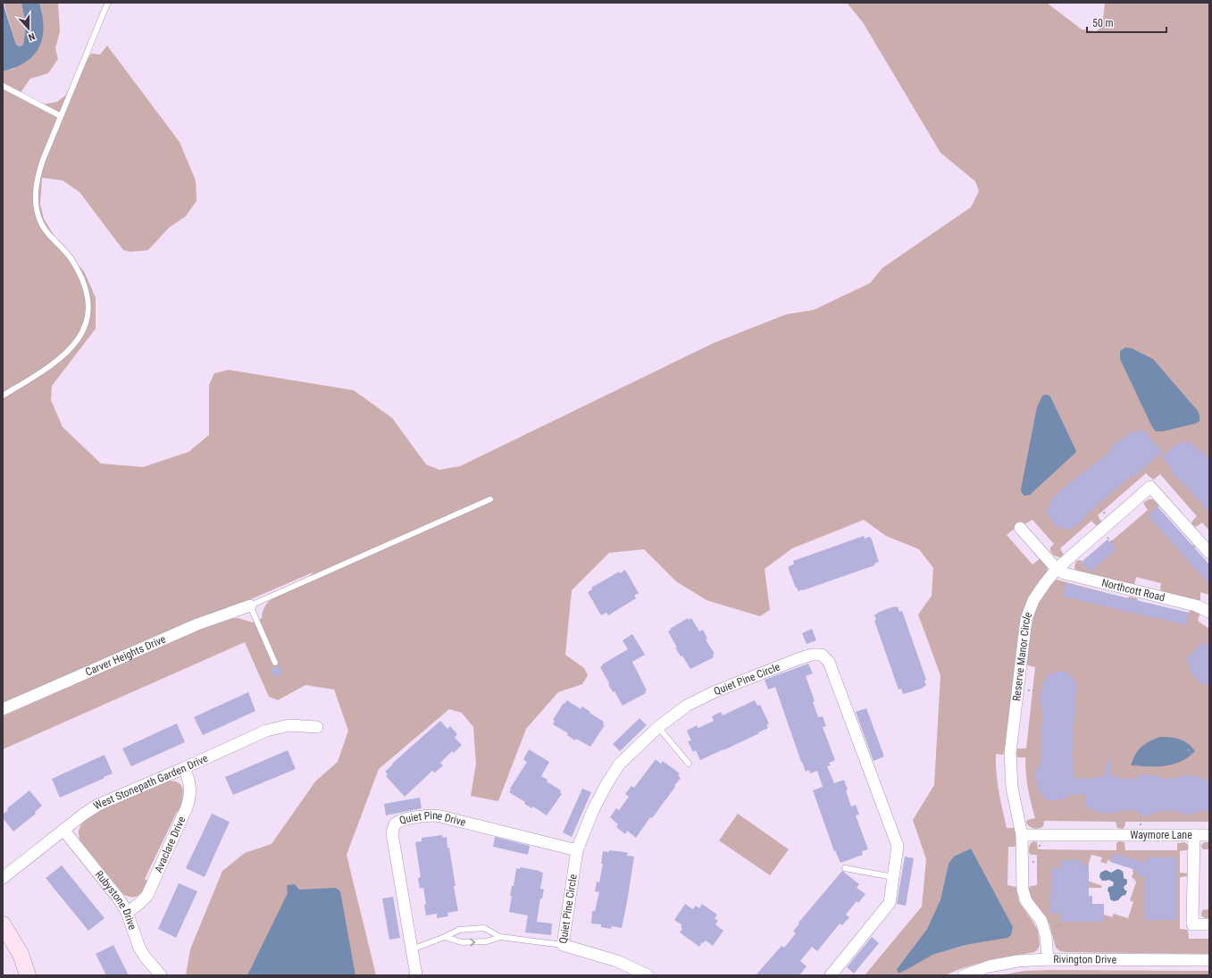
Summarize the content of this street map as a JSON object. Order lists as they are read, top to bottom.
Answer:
{
  "streets": {
    "street": [
      "Northcott Road",
      "Carver Heights Drive",
      "Reserve Manor Circle",
      "Quiet Pine Circle",
      "West Stonepath Garden Drive",
      "Quiet Pine Drive",
      "Waymore Lane",
      "Avaclare Drive",
      "Rubystone Drive",
      "Rivington Drive"
    ]
  },
  "crossings": [
    ["Northcott Road", "Reserve Manor Circle"],
    ["Reserve Manor Circle", "Waymore Lane"],
    ["Reserve Manor Circle", "Rivington Drive"],
    ["Quiet Pine Circle", "Quiet Pine Drive"],
    ["West Stonepath Garden Drive", "Avaclare Drive"],
    ["West Stonepath Garden Drive", "Rubystone Drive"],
    ["Avaclare Drive", "Rubystone Drive"]
  ],
  "scale_bar": "50 m",
  "north": "bottom"
}
